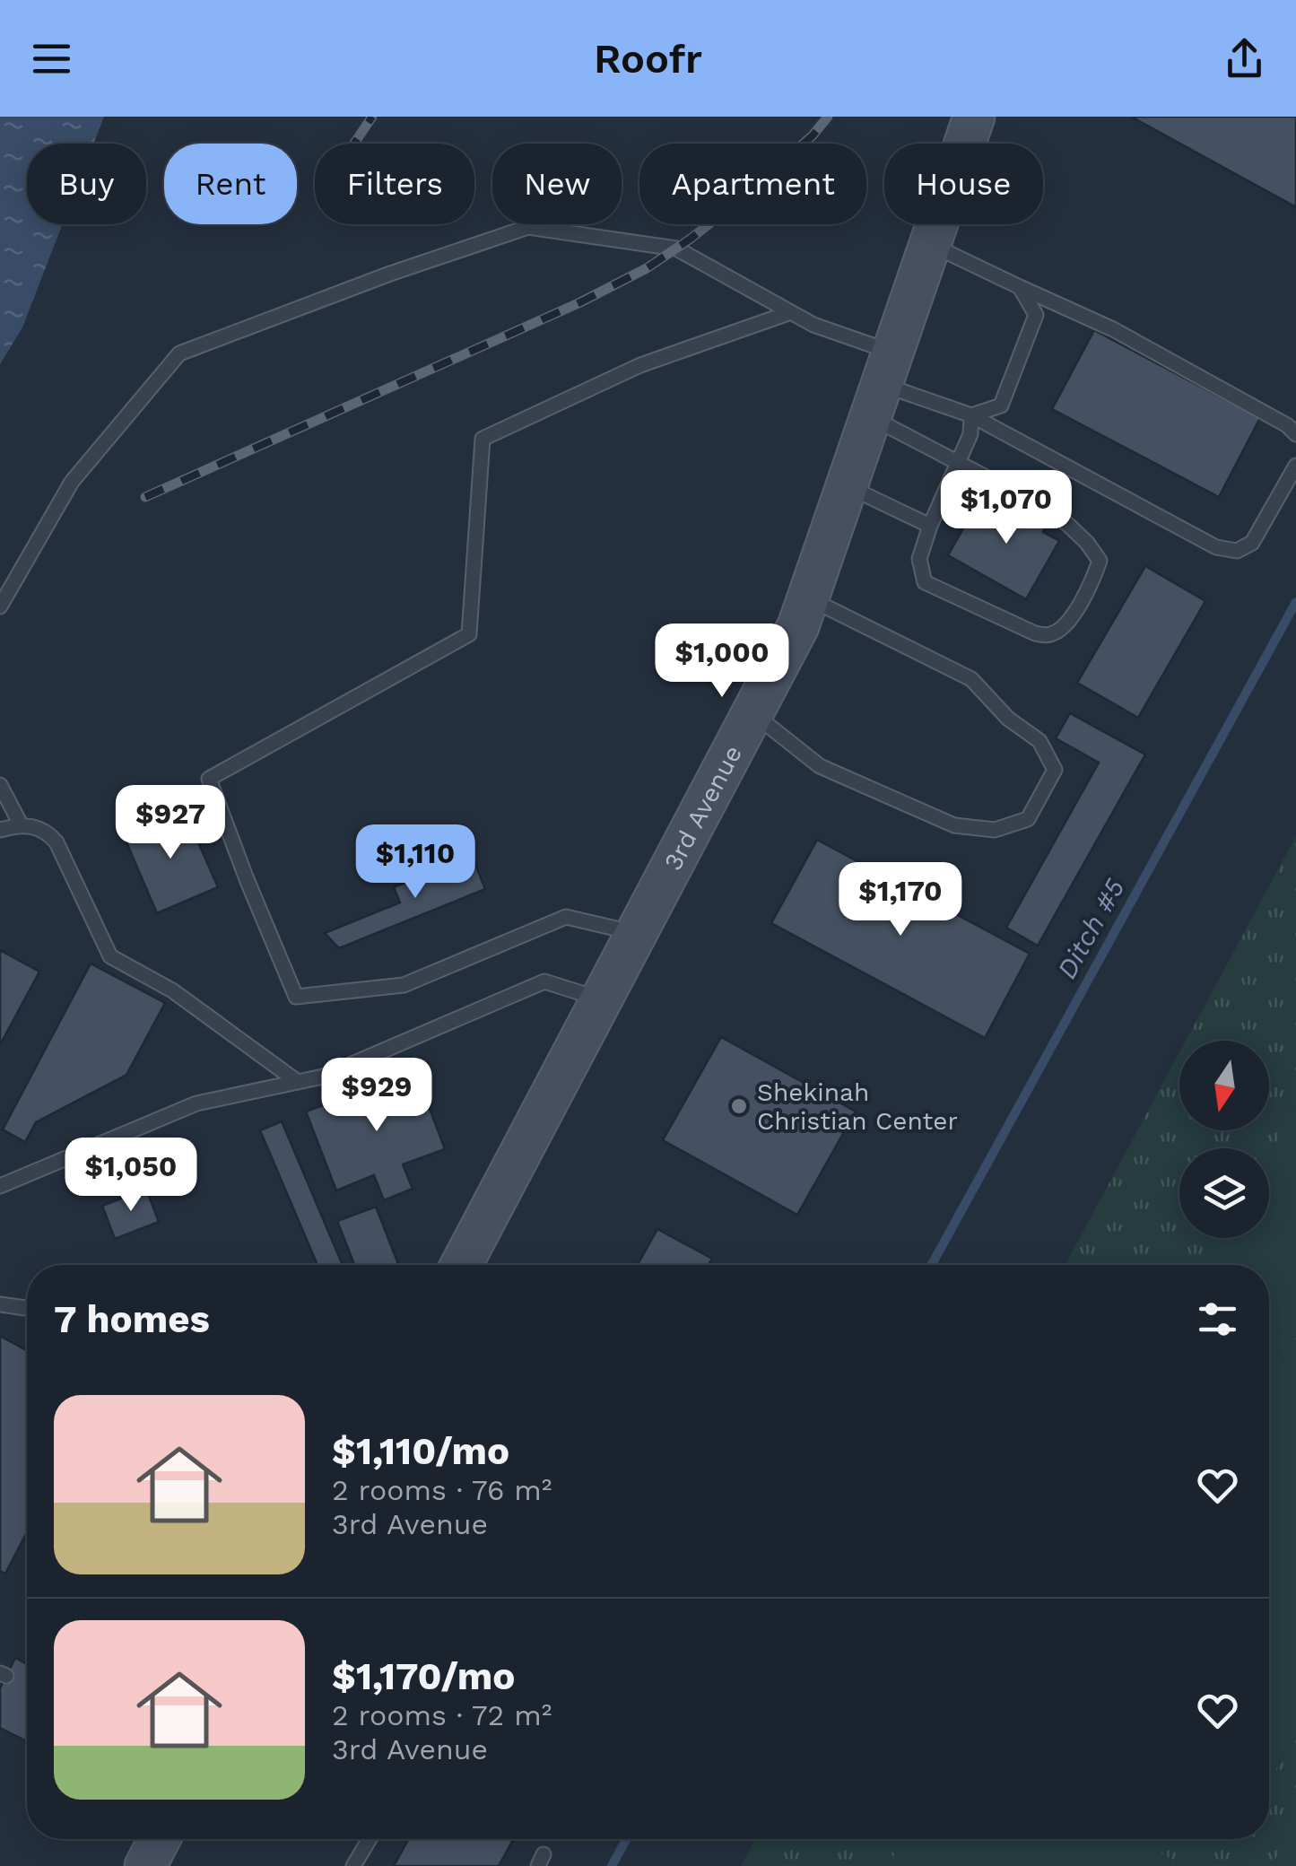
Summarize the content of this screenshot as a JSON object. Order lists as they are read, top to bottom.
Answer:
{
  "streets": {
    "main road": ["3rd Avenue"]
  },
  "water": ["Ditch #5"],
  "places": ["Shekinah Christian Center"],
  "north": "bottom",
  "page": {
    "header": "Roofr",
    "chip": [
      "Buy",
      "Rent",
      "Filters",
      "New",
      "Apartment",
      "House"
    ],
    "price": [
      "$1,070",
      "$1,000",
      "$927",
      "$1,110",
      "$1,170",
      "$929",
      "$1,050"
    ],
    "heading": "7 homes",
    "list": [
      {
        "name": "$1,110/mo",
        "note": "2 rooms · 76 m² · 3rd Avenue"
      },
      {
        "name": "$1,170/mo",
        "note": "2 rooms · 72 m² · 3rd Avenue"
      }
    ]
  }
}
